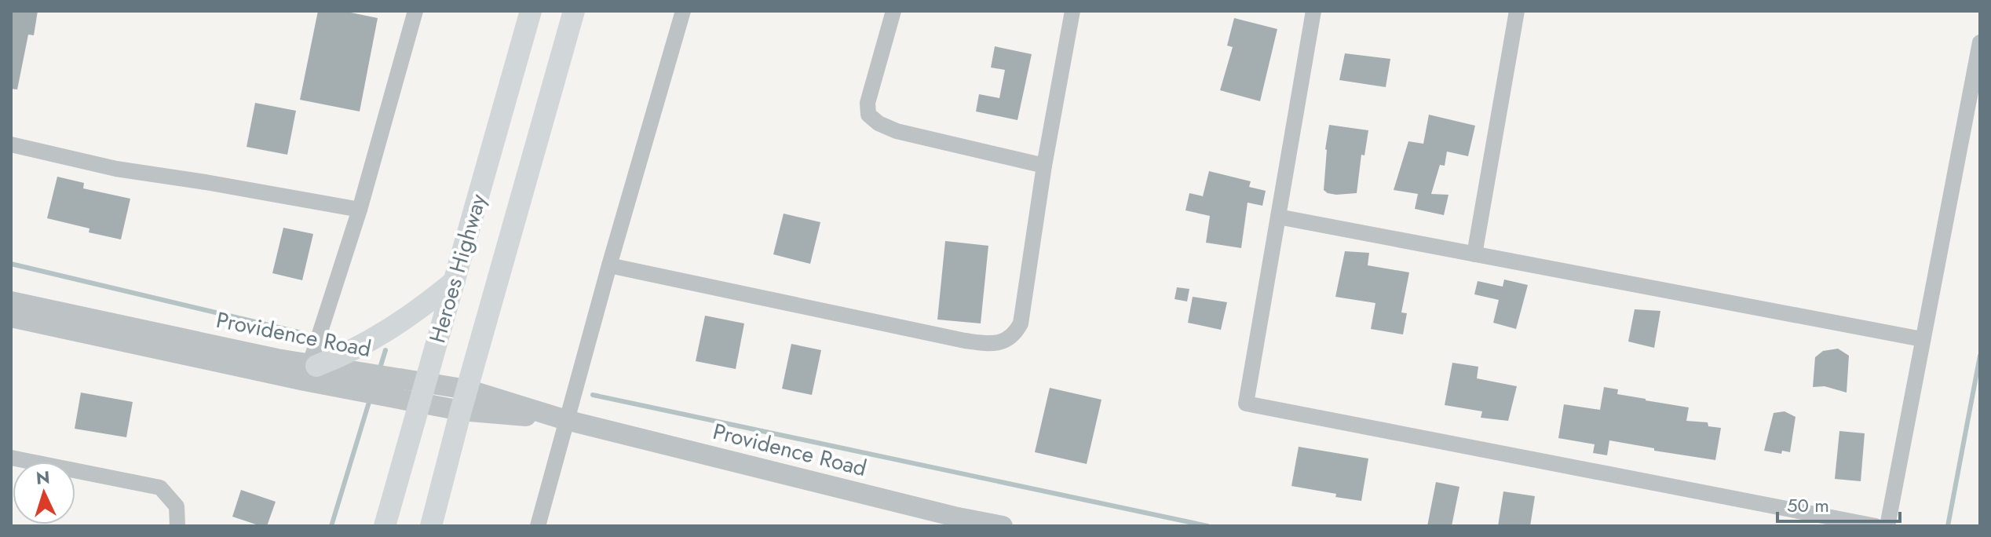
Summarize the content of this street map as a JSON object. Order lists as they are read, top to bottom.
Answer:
{
  "streets": {
    "main road": ["Heroes Highway"],
    "street": ["Providence Road"]
  },
  "crossings": [
    ["Heroes Highway", "Providence Road"]
  ],
  "scale_bar": "50 m",
  "north": "top"
}
